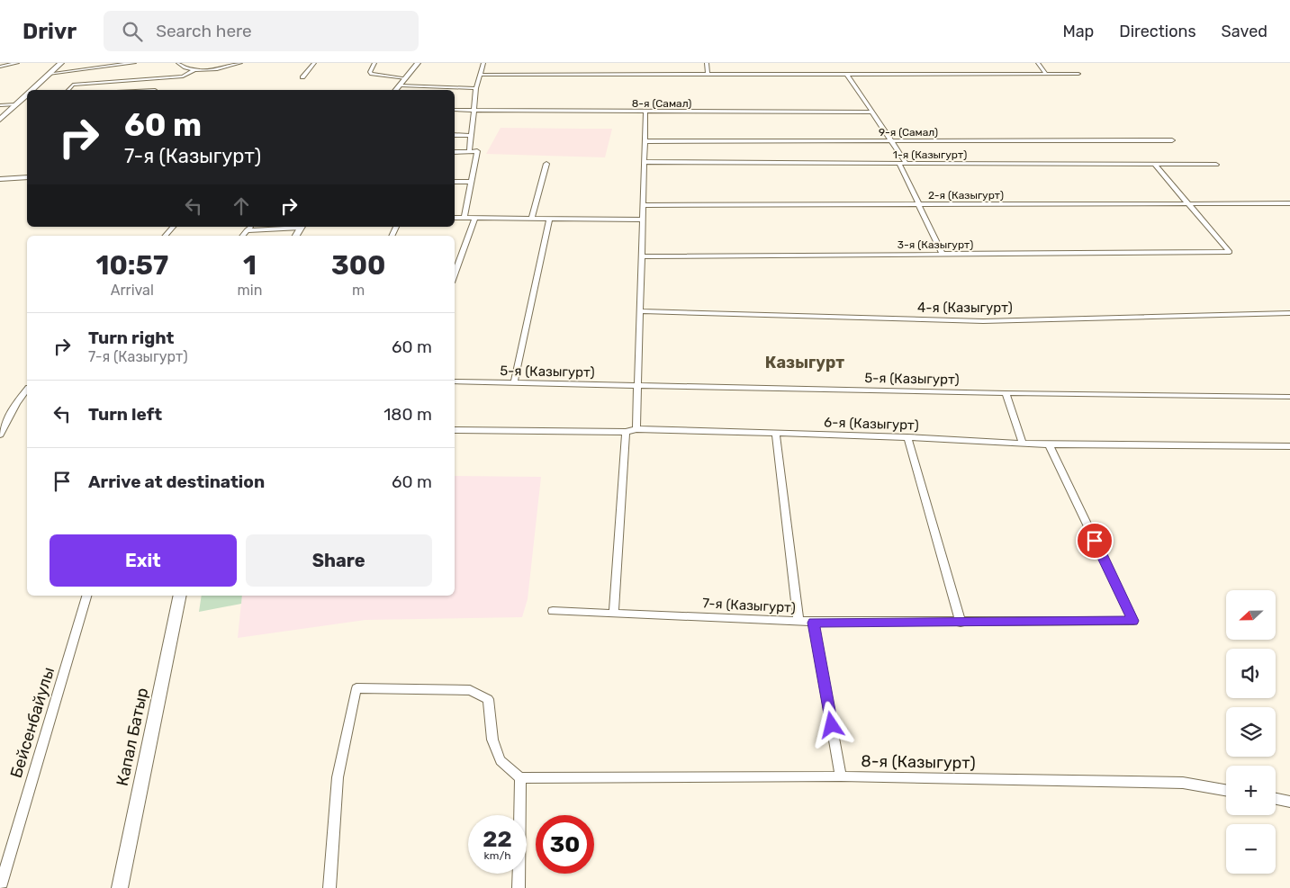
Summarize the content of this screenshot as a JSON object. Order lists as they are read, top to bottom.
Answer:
{
  "streets": {
    "main road": ["Капал Батыр"],
    "street": [
      "8-я (Самал)",
      "9-я (Самал)",
      "1-я (Казыгурт)",
      "2-я (Казыгурт)",
      "3-я (Казыгурт)",
      "4-я (Казыгурт)",
      "5-я (Казыгурт)",
      "6-я (Казыгурт)",
      "7-я (Казыгурт)",
      "Бейсенбайулы",
      "8-я (Казыгурт)"
    ]
  },
  "crossings": [
    ["2-я (Казыгурт)", "3-я (Казыгурт)"],
    ["6-я (Казыгурт)", "7-я (Казыгурт)"]
  ],
  "districts": ["Казыгурт"],
  "north": "left",
  "page": {
    "header": "Drivr",
    "search": "Search here",
    "nav": ["Map", "Directions", "Saved"],
    "turn": ["60 m", "7-я (Казыгурт)"],
    "eta": [
      "10:57",
      "Arrival",
      "1",
      "min",
      "300",
      "m"
    ],
    "list": [
      {
        "name": "Turn right",
        "note": "7-я (Казыгурт)",
        "value": "60 m"
      },
      {
        "name": "Turn left",
        "value": "180 m"
      },
      {
        "name": "Arrive at destination",
        "value": "60 m"
      }
    ],
    "buttons": ["Exit", "Share"],
    "map_buttons": ["+", "−"],
    "speed": "22 km/h",
    "limit": "30"
  }
}
